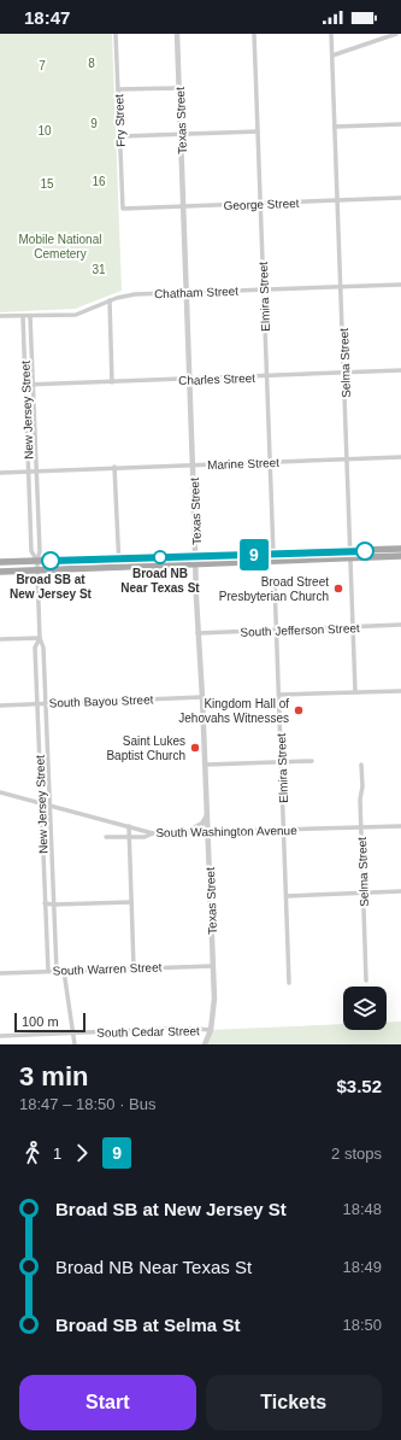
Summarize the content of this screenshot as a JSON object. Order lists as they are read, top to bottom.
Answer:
{
  "streets": {
    "street": [
      "Fry Street",
      "Texas Street",
      "George Street",
      "Chatham Street",
      "Elmira Street",
      "Selma Street",
      "Charles Street",
      "New Jersey Street",
      "Marine Street",
      "South Jefferson Street",
      "South Bayou Street",
      "South Washington Avenue",
      "South Warren Street",
      "South Cedar Street"
    ]
  },
  "crossings": [
    ["Fry Street", "George Street"],
    ["Texas Street", "George Street"],
    ["Texas Street", "Chatham Street"],
    ["Texas Street", "Charles Street"],
    ["Texas Street", "Marine Street"],
    ["Texas Street", "South Jefferson Street"],
    ["Texas Street", "South Bayou Street"],
    ["Texas Street", "South Washington Avenue"],
    ["Texas Street", "South Warren Street"],
    ["Texas Street", "South Cedar Street"],
    ["George Street", "Elmira Street"],
    ["George Street", "Selma Street"],
    ["Chatham Street", "Elmira Street"],
    ["Chatham Street", "Selma Street"],
    ["Chatham Street", "New Jersey Street"],
    ["Elmira Street", "Charles Street"],
    ["Elmira Street", "Marine Street"],
    ["Elmira Street", "South Jefferson Street"],
    ["Elmira Street", "South Washington Avenue"],
    ["Selma Street", "Charles Street"],
    ["Selma Street", "Marine Street"],
    ["Selma Street", "South Jefferson Street"],
    ["Selma Street", "South Washington Avenue"],
    ["Charles Street", "New Jersey Street"],
    ["New Jersey Street", "Marine Street"],
    ["New Jersey Street", "South Bayou Street"],
    ["New Jersey Street", "South Washington Avenue"],
    ["New Jersey Street", "South Warren Street"]
  ],
  "parks": [
    "8",
    "7",
    "9",
    "10",
    "16",
    "15",
    "Mobile National Cemetery",
    "31"
  ],
  "places": [
    "Broad NB Near Texas St",
    "Broad SB at New Jersey St",
    "Broad Street Presbyterian Church",
    "Kingdom Hall of Jehovahs Witnesses",
    "Saint Lukes Baptist Church"
  ],
  "lines": ["bus line 9"],
  "scale_bar": "100 m",
  "page": {
    "status": "18:47",
    "on_map": "9",
    "scale": "100 m",
    "heading": ["3 min", "18:47 – 18:50 · Bus", "$3.52"],
    "legs": ["1", "9", "2 stops"],
    "list": [
      {
        "name": "Broad SB at New Jersey St",
        "value": "18:48"
      },
      {
        "name": "Broad NB Near Texas St",
        "value": "18:49"
      },
      {
        "name": "Broad SB at Selma St",
        "value": "18:50"
      }
    ],
    "buttons": ["Start", "Tickets"]
  }
}
